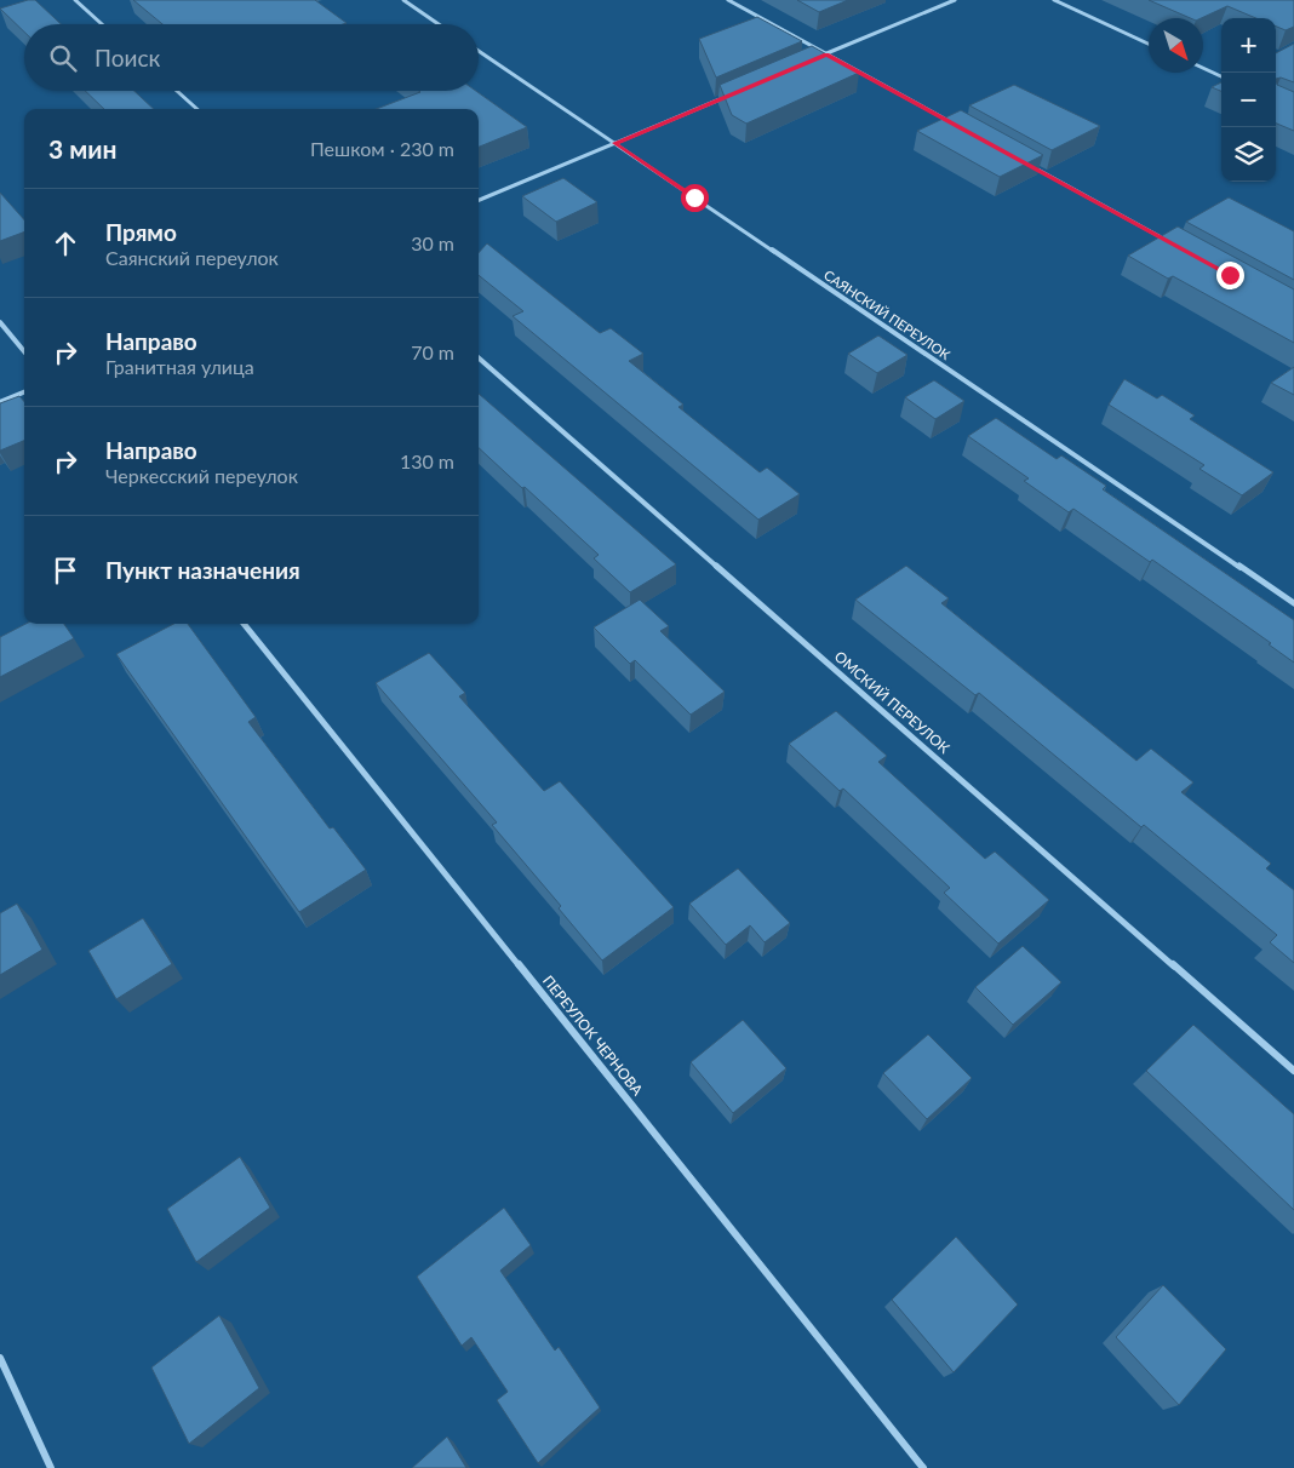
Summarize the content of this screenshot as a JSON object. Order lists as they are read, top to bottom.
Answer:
{
  "streets": {
    "street": ["САЯНСКИЙ ПЕРЕУЛОК", "ОМСКИЙ ПЕРЕУЛОК", "ПЕРЕУЛОК ЧЕРНОВА"]
  },
  "north": "bottom right",
  "page": {
    "map_buttons": ["+", "−"],
    "search": "Поиск",
    "heading": ["3 мин", "Пешком · 230 m"],
    "list": [
      ["Прямо", "Саянский переулок", "30 m"],
      ["Направо", "Гранитная улица", "70 m"],
      ["Направо", "Черкесский переулок", "130 m"],
      "Пункт назначения"
    ]
  }
}
